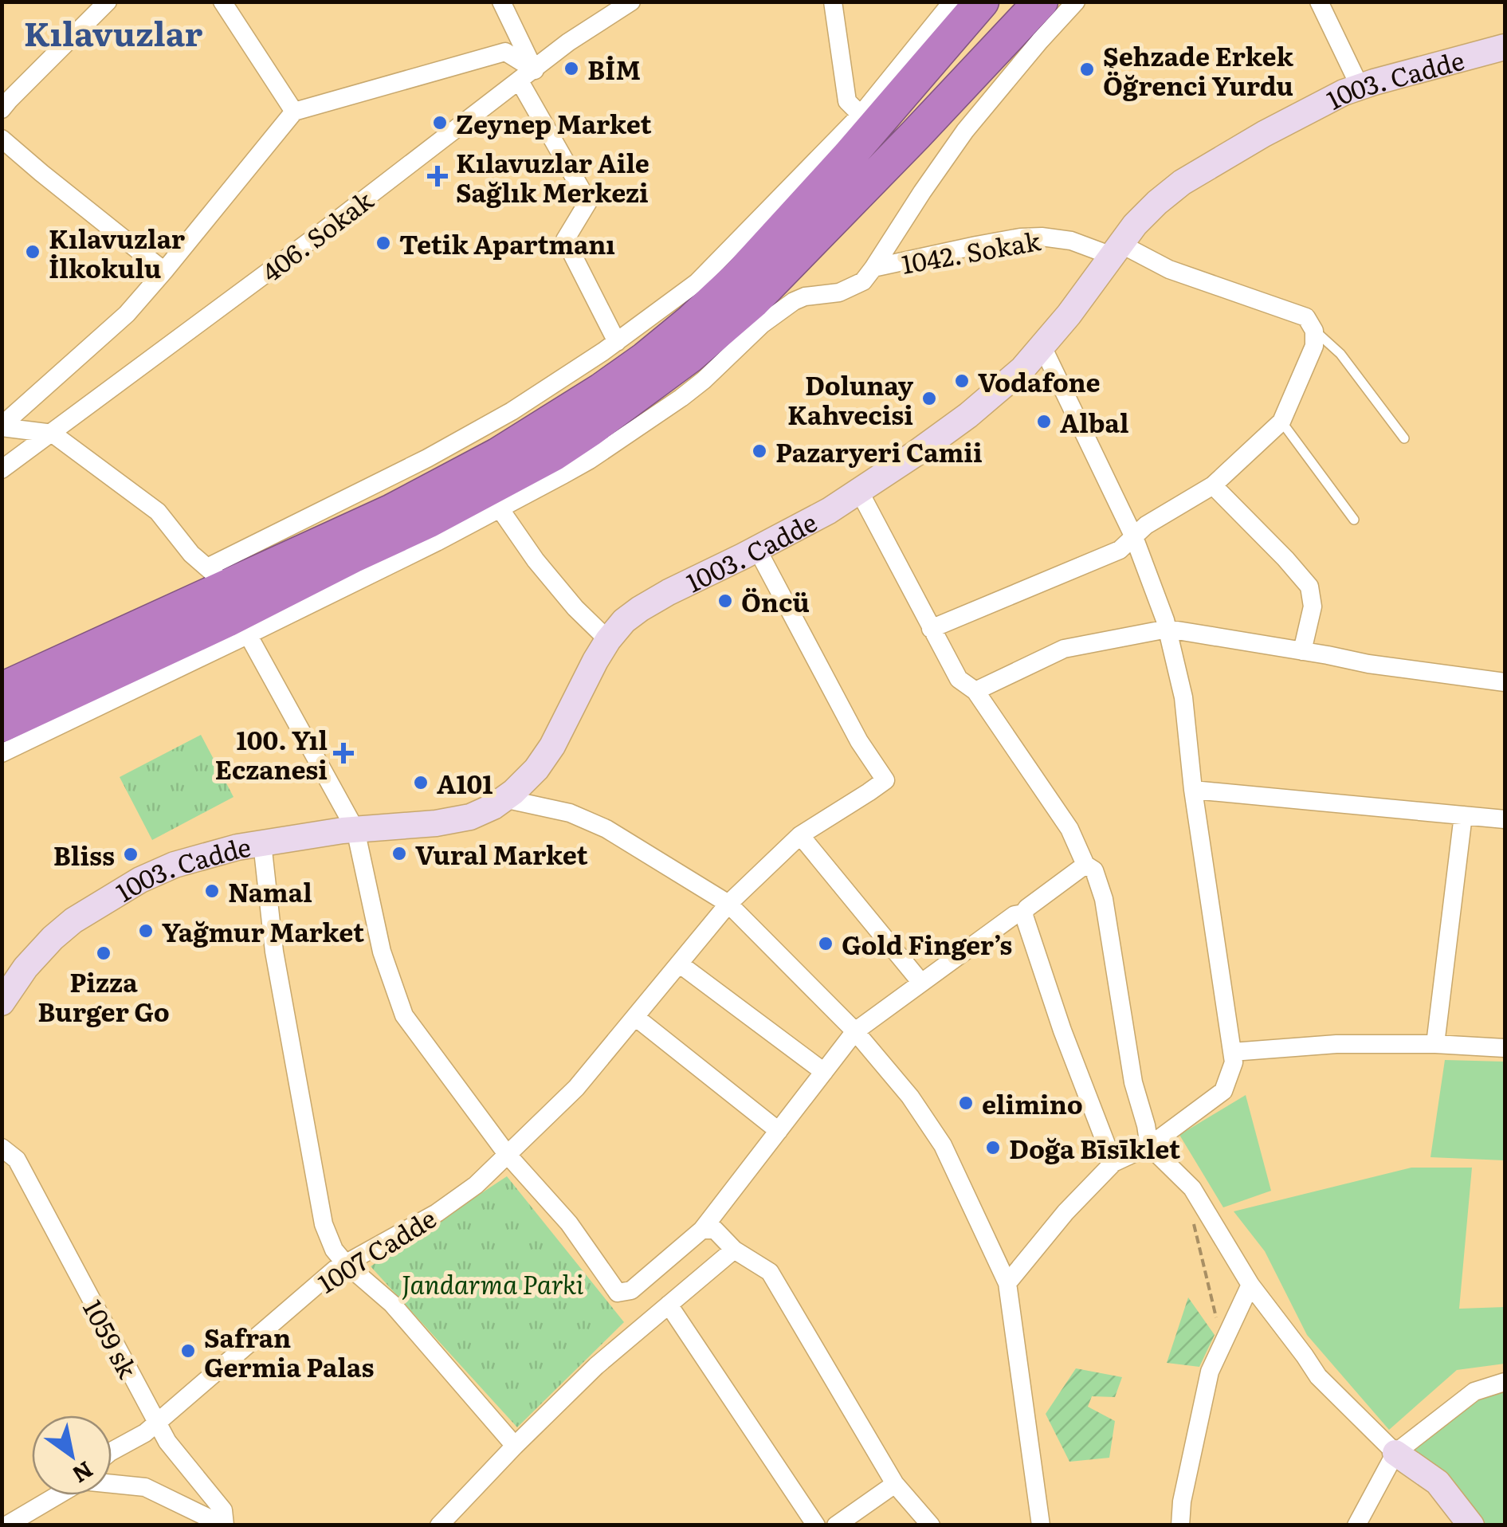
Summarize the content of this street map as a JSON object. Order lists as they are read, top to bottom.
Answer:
{
  "streets": {
    "main road": ["1003. Cadde"],
    "street": [
      "406. Sokak",
      "1042. Sokak",
      "1007 Cadde",
      "1059 sk"
    ]
  },
  "crossings": [
    ["1003. Cadde", "1042. Sokak"],
    ["1003. Cadde", "1007 Cadde"],
    ["1007 Cadde", "1059 sk"]
  ],
  "districts": ["Kılavuzlar"],
  "parks": ["Jandarma Parki"],
  "places": {
    "other": [
      "BİM",
      "Şehzade Erkek Öğrenci Yurdu",
      "Zeynep Market",
      "Tetik Apartmanı",
      "Kılavuzlar İlkokulu",
      "Vodafone",
      "Dolunay Kahvecisi",
      "Albal",
      "Pazaryeri Camii",
      "Öncü",
      "A101",
      "Vural Market",
      "Bliss",
      "Namal",
      "Yağmur Market",
      "Gold Finger’s",
      "Pizza Burger Go",
      "elimino",
      "Doğa Bīsīklet",
      "Safran Germia Palas"
    ],
    "health": ["Kılavuzlar Aile Sağlık Merkezi", "100. Yıl Eczanesi"]
  },
  "north": "bottom right"
}
